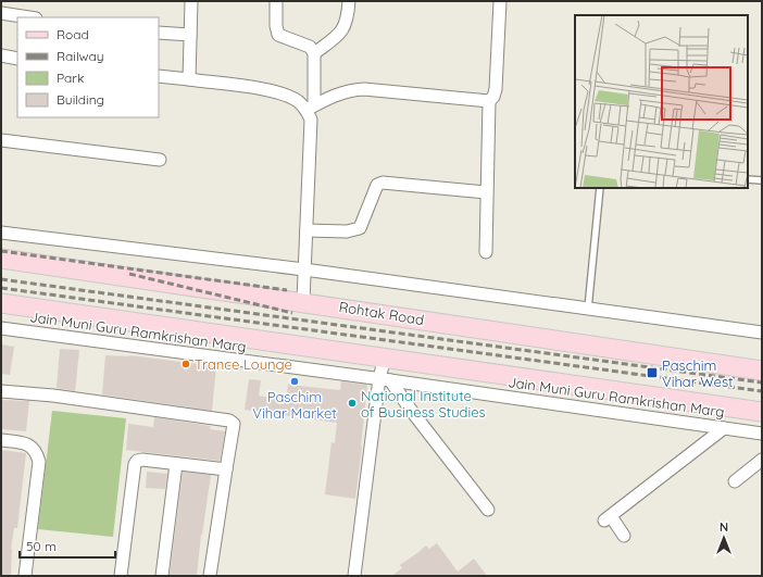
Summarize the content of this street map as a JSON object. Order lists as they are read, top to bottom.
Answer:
{
  "streets": {
    "main road": ["Rohtak Road"],
    "street": ["Jain Muni Guru Ramkrishan Marg"]
  },
  "places": {
    "other": ["Trance Lounge", "Paschim Vihar Market", "National Institute of Business Studies"],
    "transit": ["Paschim Vihar West"]
  },
  "legend": [
    "Road",
    "Railway",
    "Park",
    "Building"
  ],
  "scale_bar": "50 m",
  "north": "top"
}
